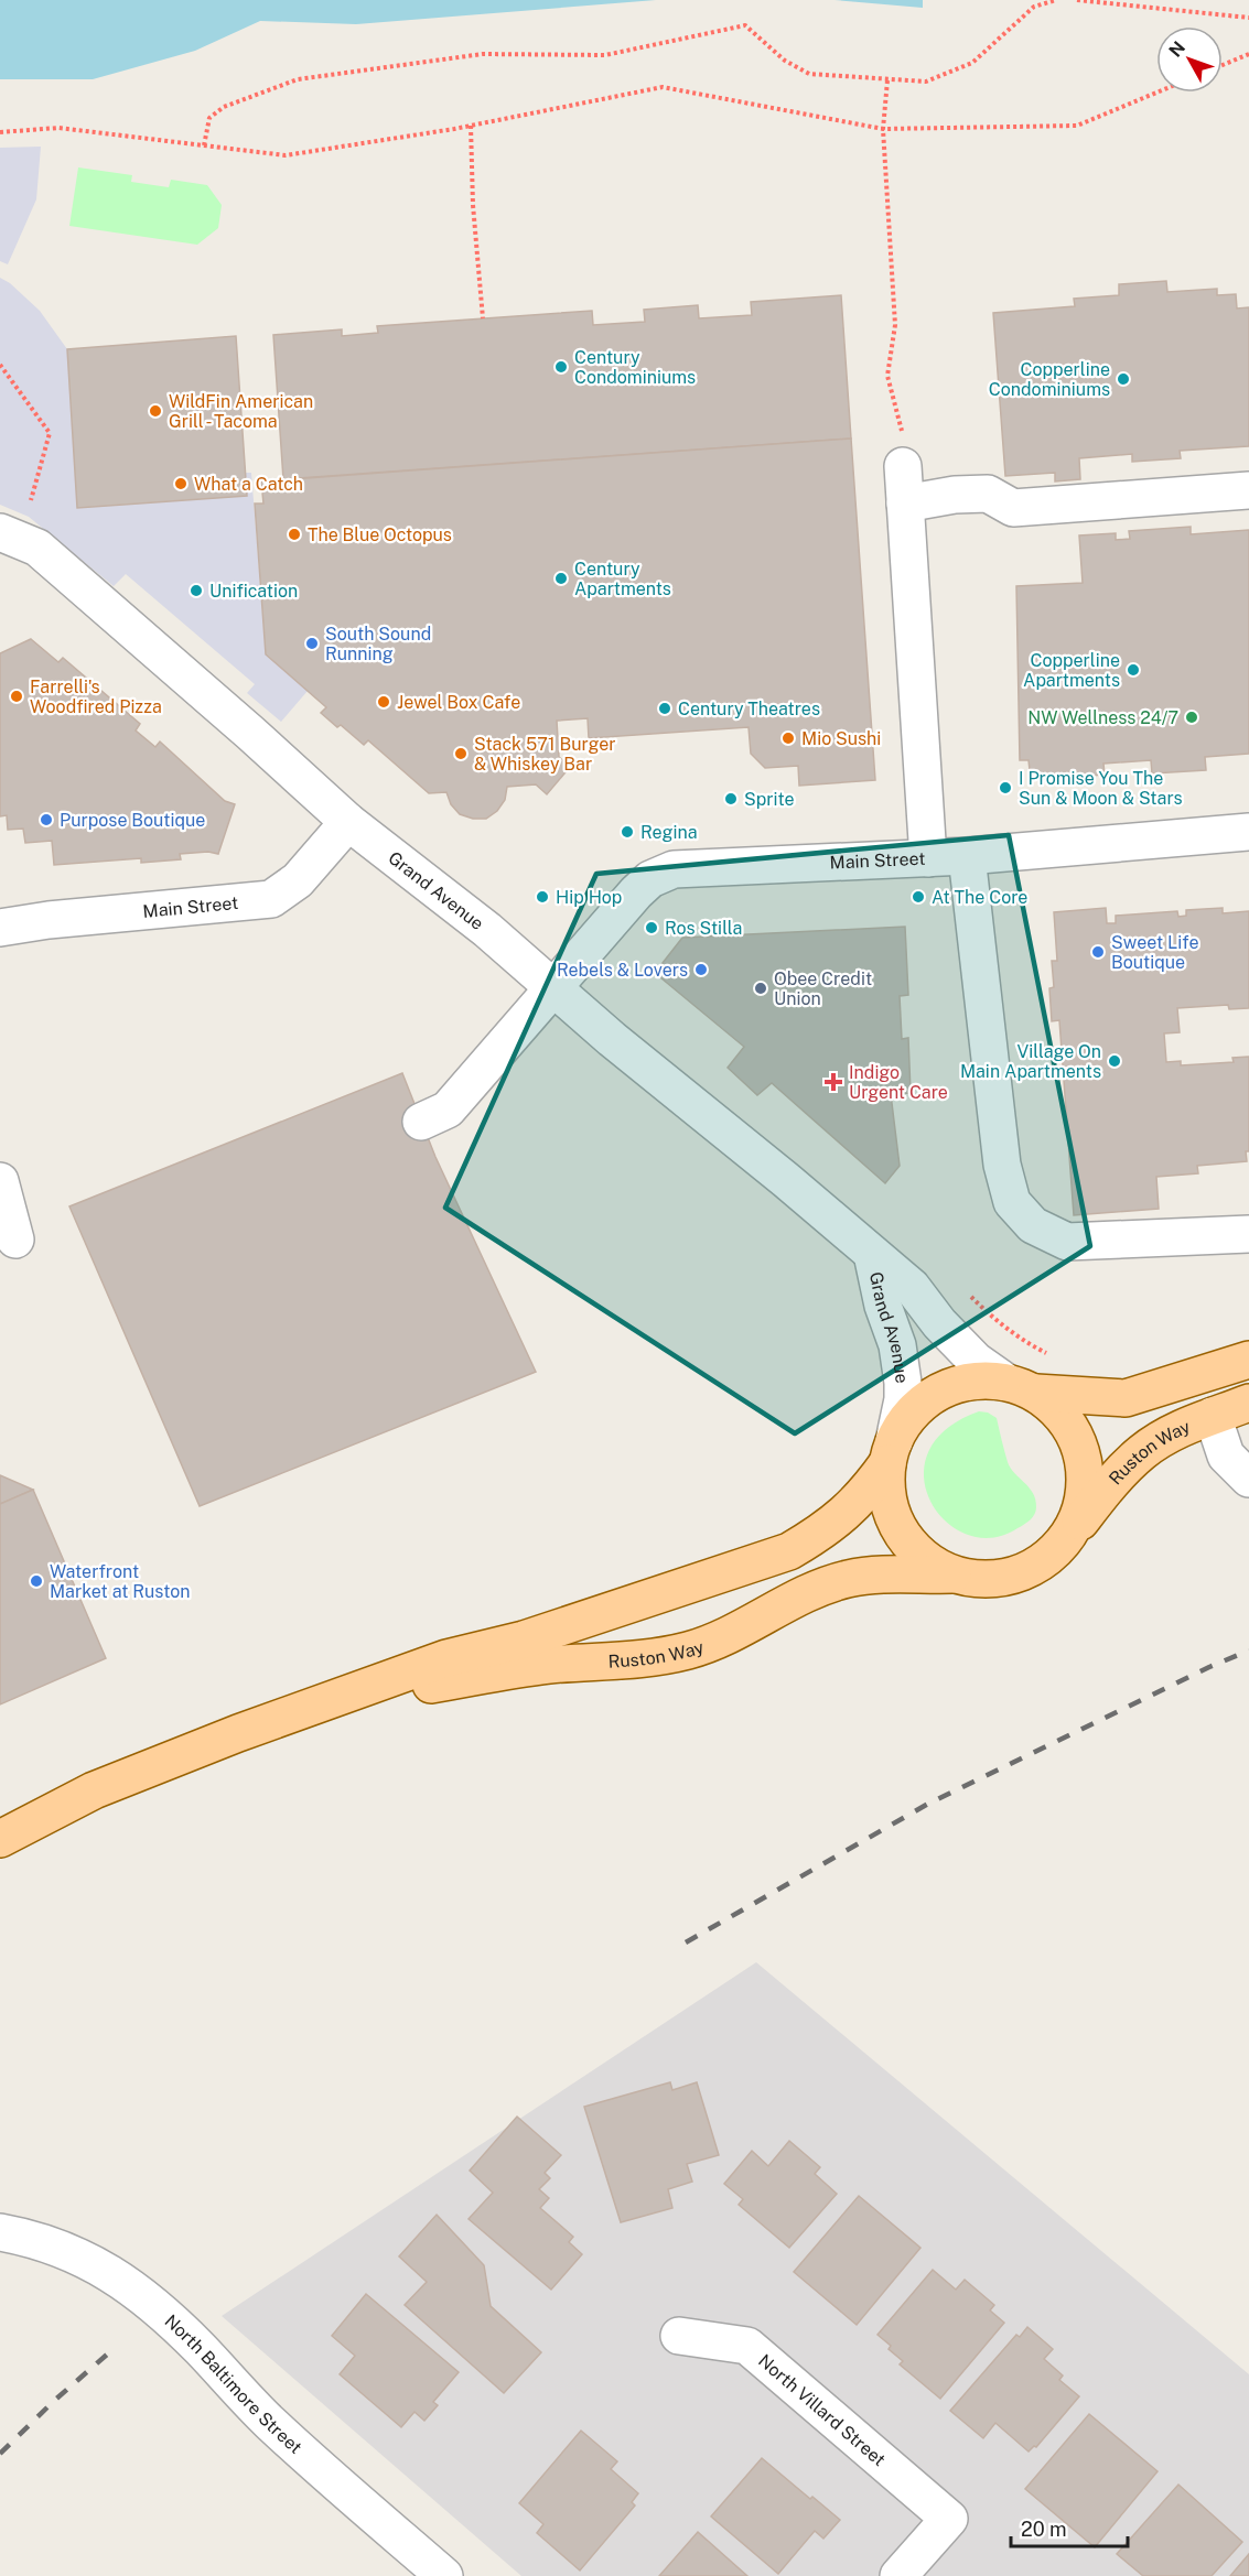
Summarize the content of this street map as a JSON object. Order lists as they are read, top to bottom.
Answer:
{
  "streets": {
    "main road": ["Ruston Way"],
    "street": [
      "Main Street",
      "Grand Avenue",
      "North Baltimore Street",
      "North Villard Street"
    ]
  },
  "crossings": [
    ["Main Street", "Grand Avenue"],
    ["Grand Avenue", "Ruston Way"]
  ],
  "places": {
    "other": [
      "Century Condominiums",
      "Copperline Condominiums",
      "WildFin American Grill - Tacoma",
      "What a Catch",
      "The Blue Octopus",
      "Century Apartments",
      "Unification",
      "South Sound Running",
      "Copperline Apartments",
      "Farrelli's Woodfired Pizza",
      "Jewel Box Cafe",
      "Century Theatres",
      "NW Wellness 24/7",
      "Mio Sushi",
      "Stack 571 Burger & Whiskey Bar",
      "I Promise You The Sun & Moon & Stars",
      "Sprite",
      "Purpose Boutique",
      "Regina",
      "Hip Hop",
      "At The Core",
      "Ros Stilla",
      "Sweet Life Boutique",
      "Rebels & Lovers",
      "Obee Credit Union",
      "Village On Main Apartments",
      "Waterfront Market at Ruston"
    ],
    "health": ["Indigo Urgent Care"]
  },
  "scale_bar": "20 m",
  "north": "top left"
}
